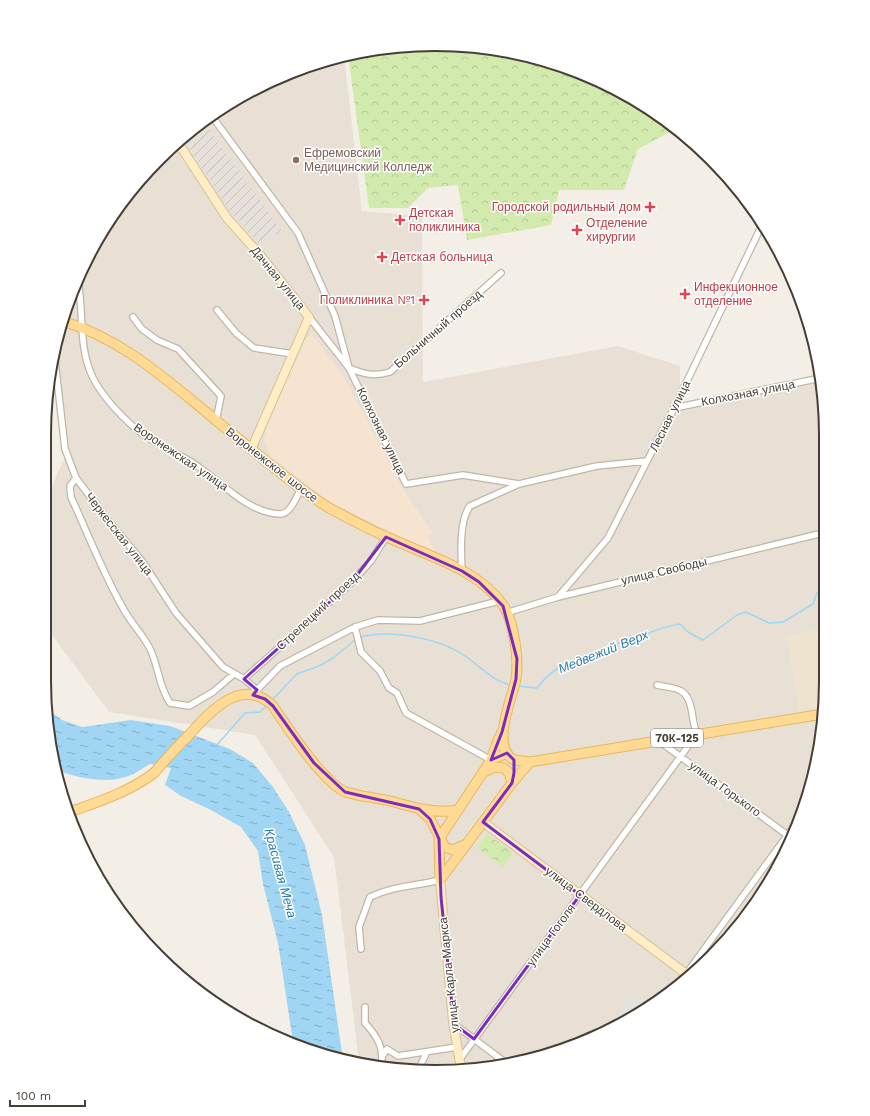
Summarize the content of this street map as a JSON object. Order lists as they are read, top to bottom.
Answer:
{
  "streets": {
    "main road": [
      "Дачная улица",
      "Воронежское шоссе",
      "70К-125",
      "улица Свердлова",
      "улица Карла Маркса"
    ],
    "street": [
      "Больничный проезд",
      "Колхозная улица",
      "Лесная улица",
      "Воронежская улица",
      "Черкесская улица",
      "улица Свободы",
      "Стрелецкий проезд",
      "улица Горького",
      "улица Гоголя"
    ]
  },
  "crossings": [
    ["Дачная улица", "Колхозная улица"],
    ["Дачная улица", "Воронежское шоссе"],
    ["Больничный проезд", "Колхозная улица"],
    ["Колхозная улица", "Лесная улица"],
    ["Лесная улица", "улица Свободы"],
    ["Воронежская улица", "Воронежское шоссе"],
    ["Воронежское шоссе", "улица Свободы"],
    ["Воронежское шоссе", "Стрелецкий проезд"],
    ["Черкесская улица", "Стрелецкий проезд"],
    ["70К-125", "улица Горького"],
    ["70К-125", "улица Гоголя"],
    ["улица Горького", "улица Гоголя"],
    ["улица Свердлова", "улица Гоголя"],
    ["улица Гоголя", "улица Карла Маркса"]
  ],
  "water": ["Медвежий Верх", "Красивая Меча"],
  "places": {
    "other": ["Ефремовский Медицинский Колледж"],
    "health": [
      "Городской родильный дом",
      "Детская поликлиника",
      "Отделение хирургии",
      "Детская больница",
      "Инфекционное отделение",
      "Поликлиника №1"
    ]
  },
  "scale_bar": "100 m"
}
